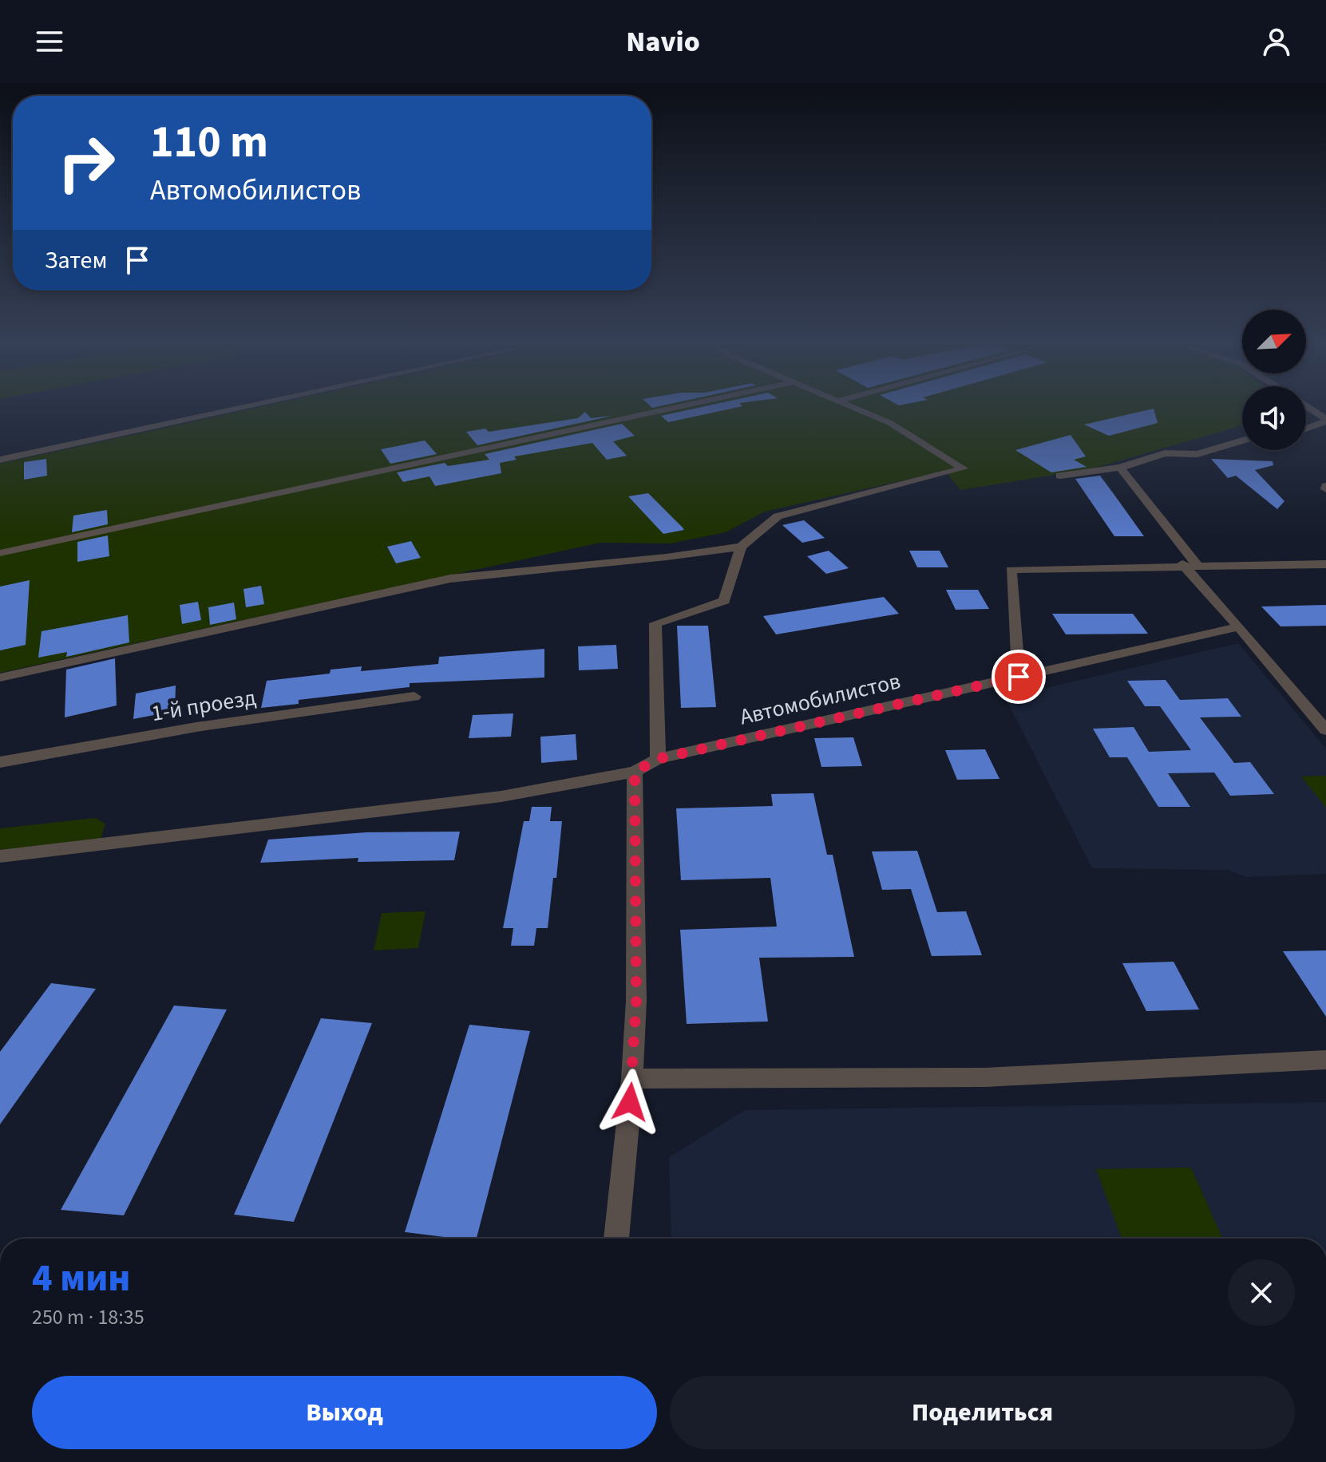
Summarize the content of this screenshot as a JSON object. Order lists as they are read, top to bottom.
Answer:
{
  "streets": {
    "street": ["Автомобилистов", "1-й проезд"]
  },
  "north": "top right",
  "page": {
    "header": "Navio",
    "turn": ["110 m", "Автомобилистов"],
    "then": "Затем",
    "heading": ["4 мин", "250 m · 18:35"],
    "buttons": ["Выход", "Поделиться"]
  }
}
